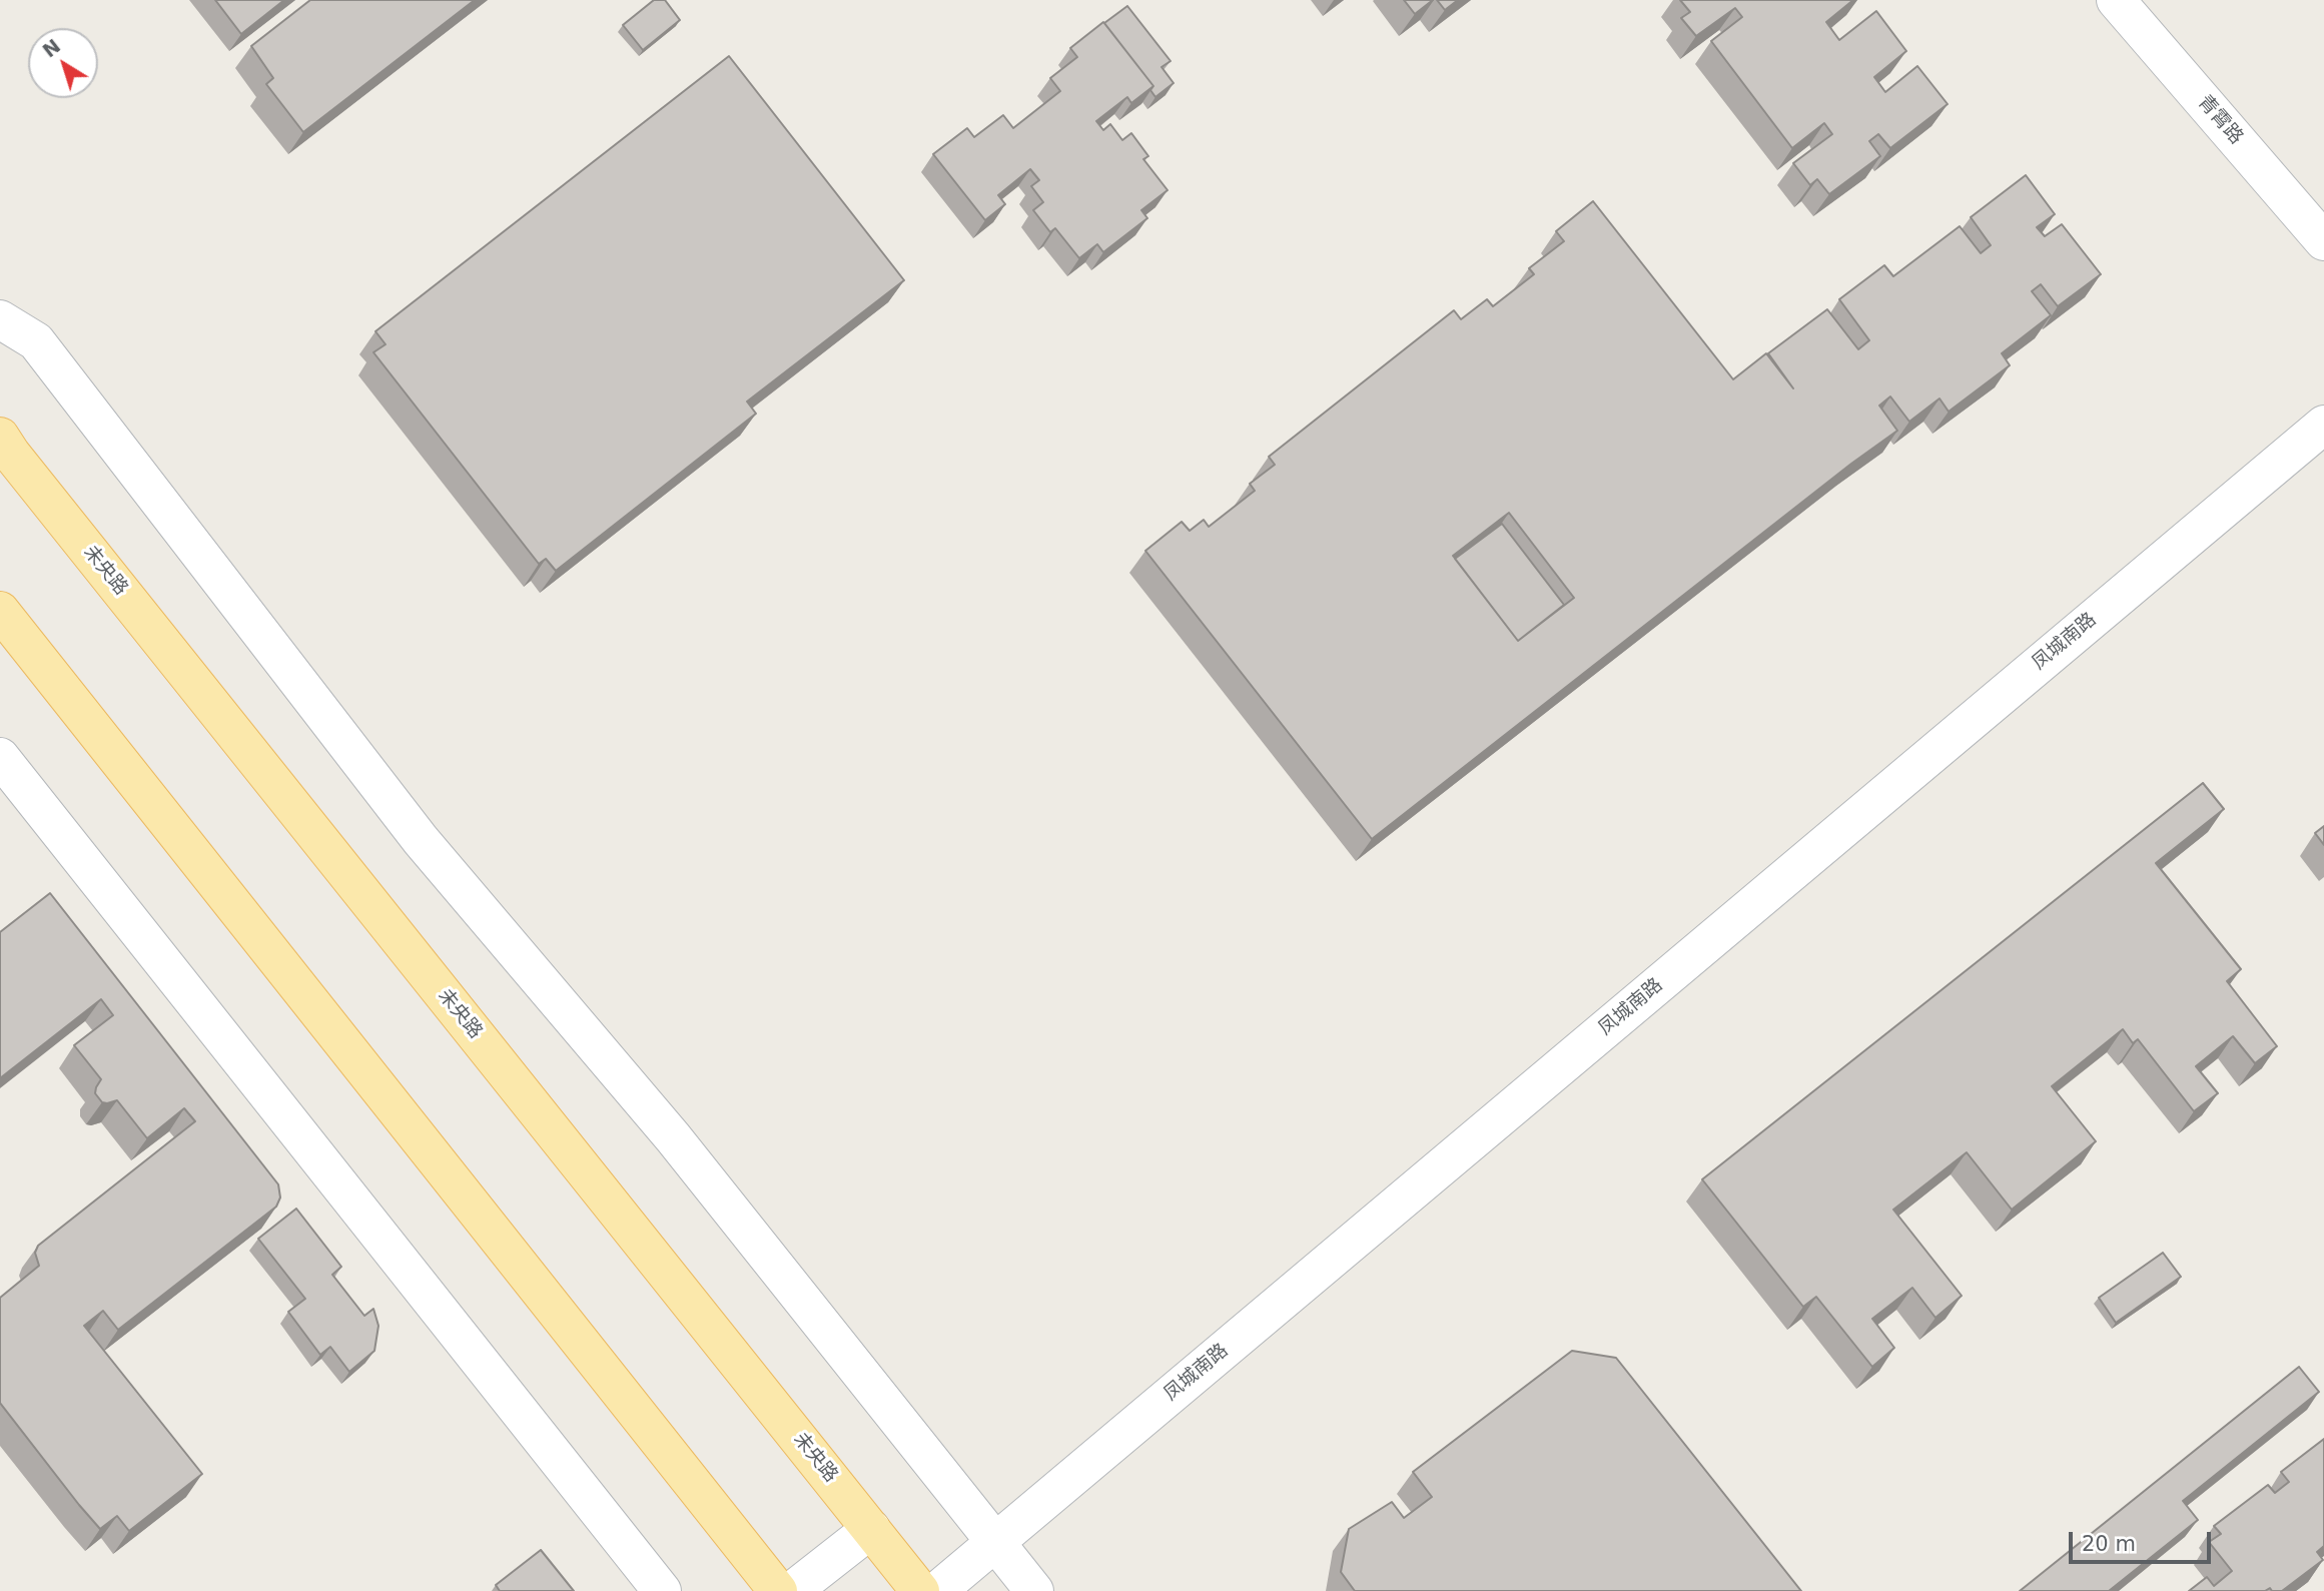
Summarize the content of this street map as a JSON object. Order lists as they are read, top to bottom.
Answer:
{
  "streets": {
    "main road": ["未央路"],
    "street": ["青霄路", "凤城南路"]
  },
  "scale_bar": "20 m",
  "north": "top left"
}
